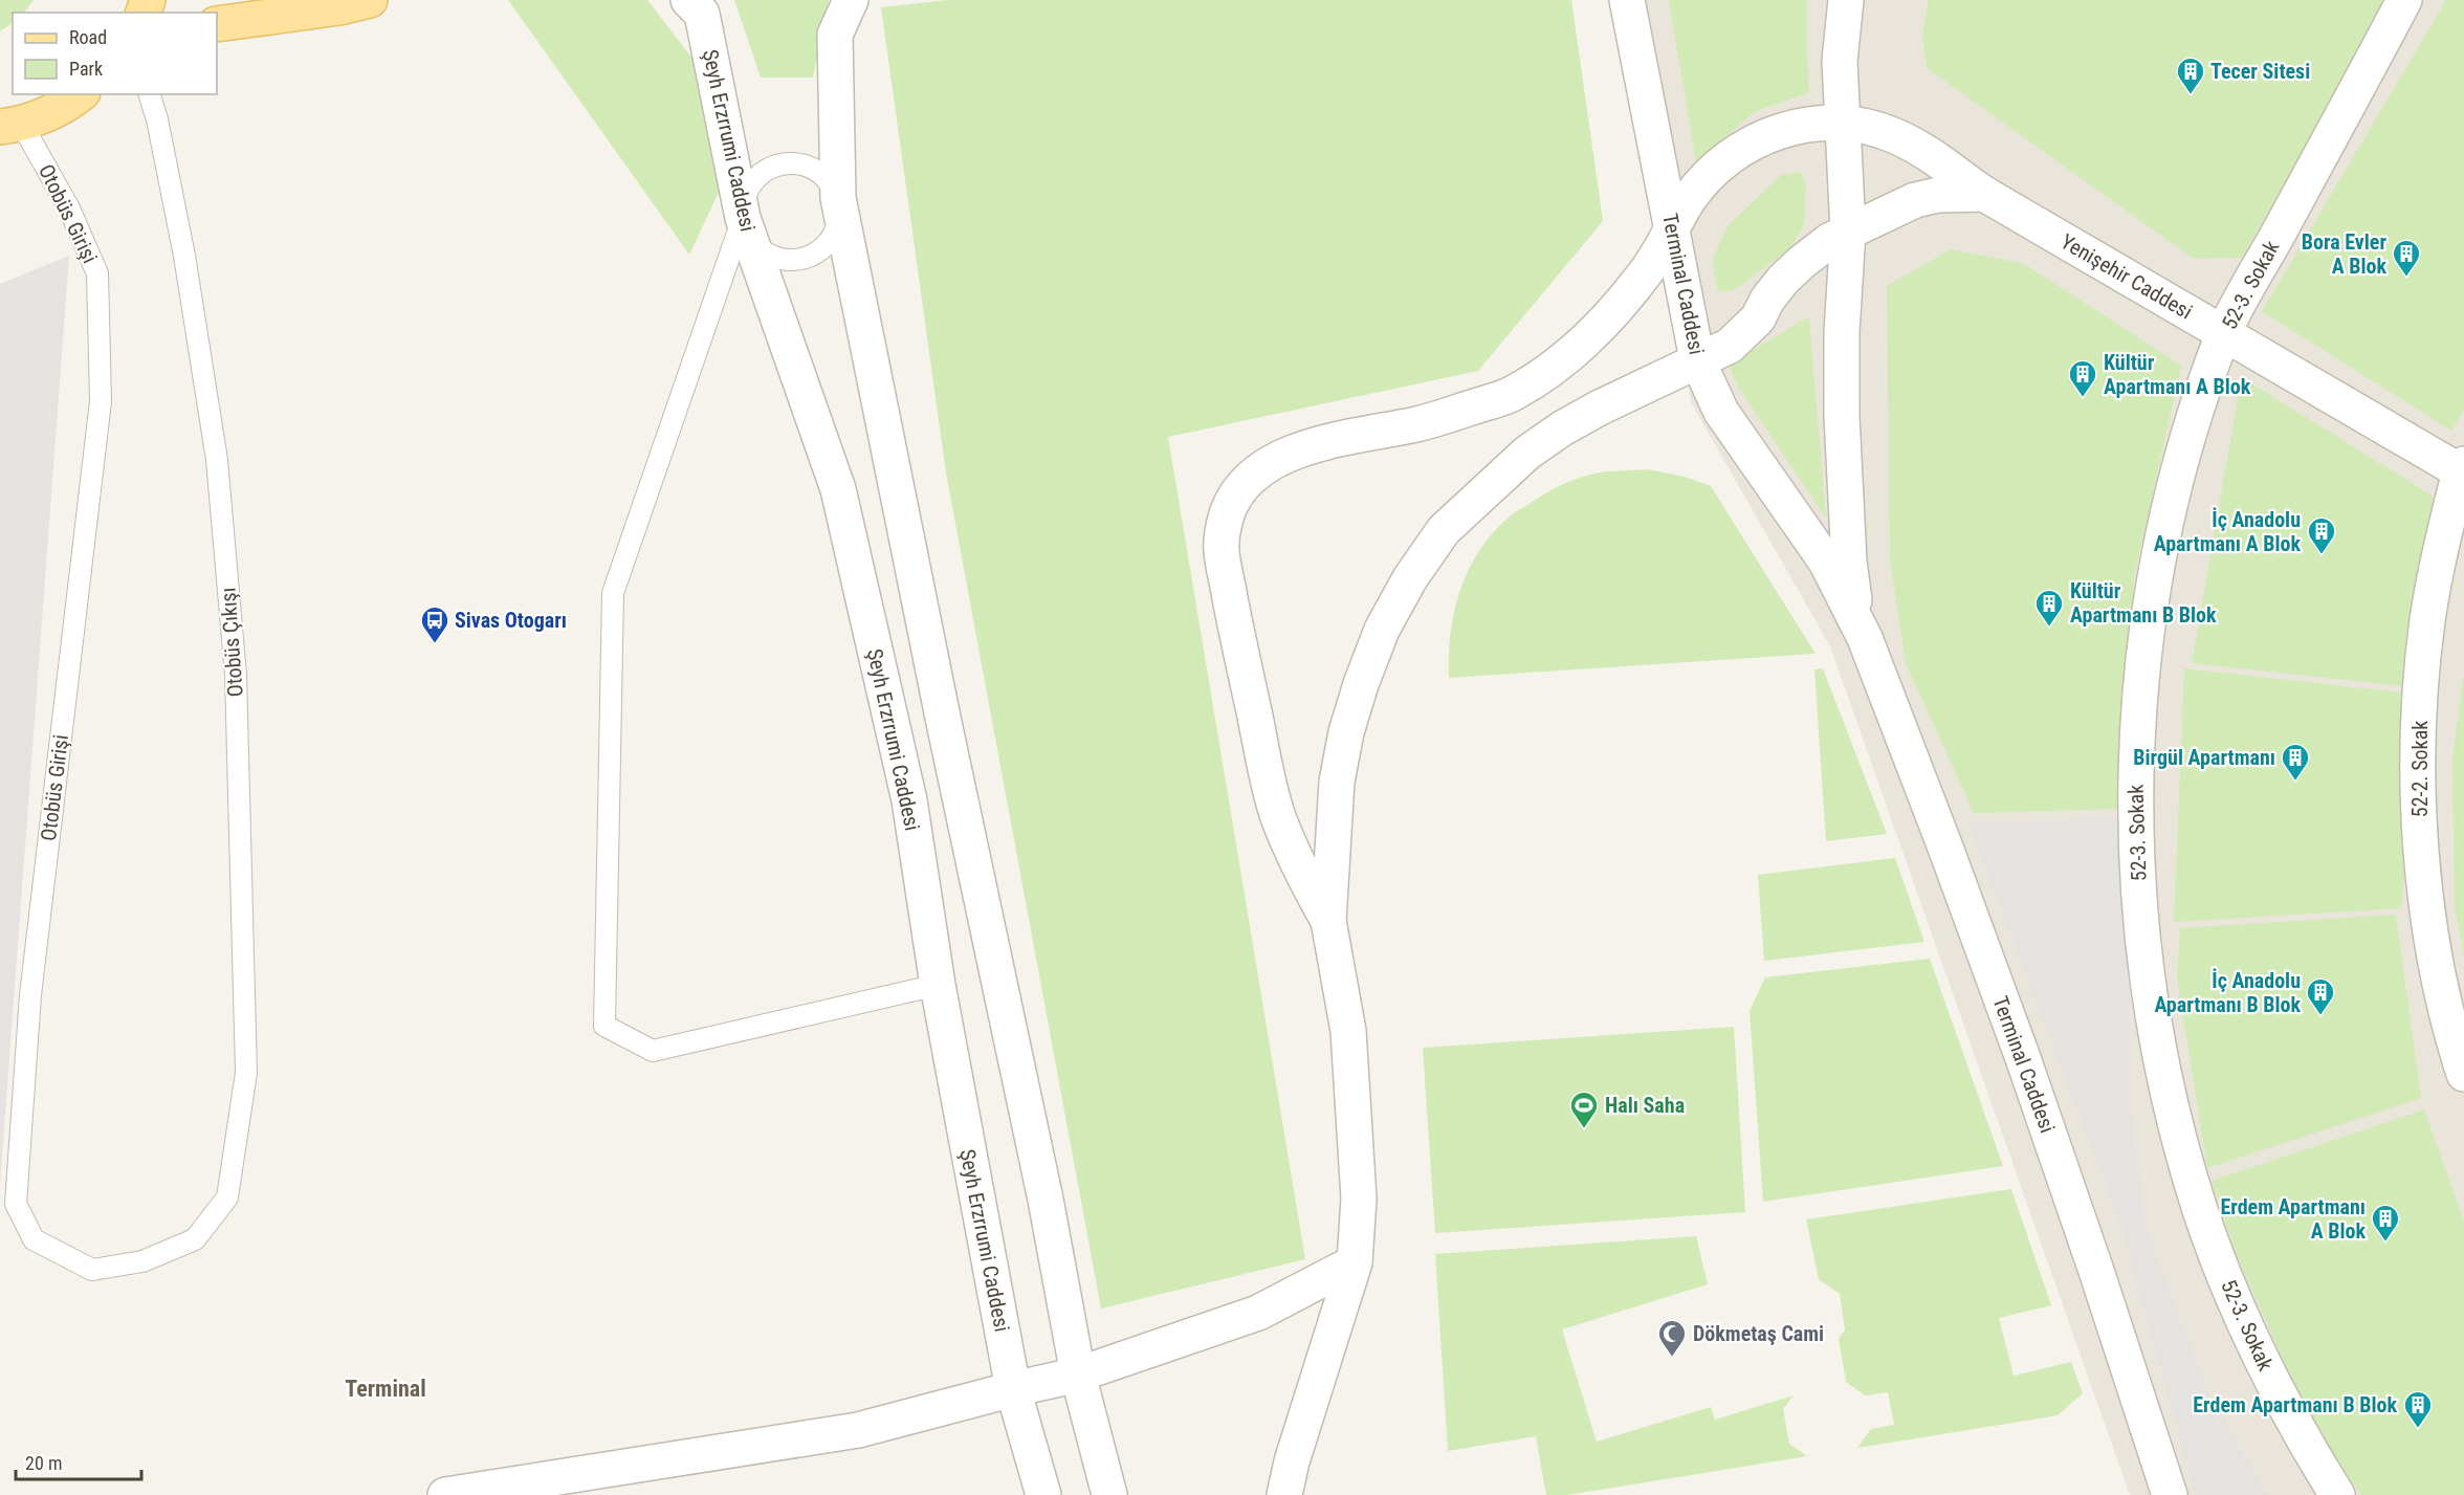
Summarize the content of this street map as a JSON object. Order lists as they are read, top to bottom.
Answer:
{
  "streets": {
    "street": [
      "Şeyh Erzrrumi Caddesi",
      "Yenişehir Caddesi",
      "Terminal Caddesi",
      "52-3. Sokak",
      "52-2. Sokak"
    ],
    "lane": ["Otobüs Girişi", "Otobüs Çıkışı"]
  },
  "crossings": [
    ["Otobüs Girişi", "Otobüs Çıkışı"],
    ["Yenişehir Caddesi", "Terminal Caddesi"],
    ["Yenişehir Caddesi", "52-3. Sokak"],
    ["Yenişehir Caddesi", "52-2. Sokak"]
  ],
  "districts": ["Terminal"],
  "places": {
    "building": [
      "Tecer Sitesi",
      "Bora Evler A Blok",
      "Kültür Apartmanı A Blok",
      "İç Anadolu Apartmanı A Blok",
      "Kültür Apartmanı B Blok",
      "Birgül Apartmanı",
      "İç Anadolu Apartmanı B Blok",
      "Erdem Apartmanı A Blok",
      "Erdem Apartmanı B Blok"
    ],
    "bus stop": ["Sivas Otogarı"],
    "sports": ["Halı Saha"],
    "mosque": ["Dökmetaş Cami"]
  },
  "legend": ["Road", "Park"],
  "scale_bar": "20 m"
}
